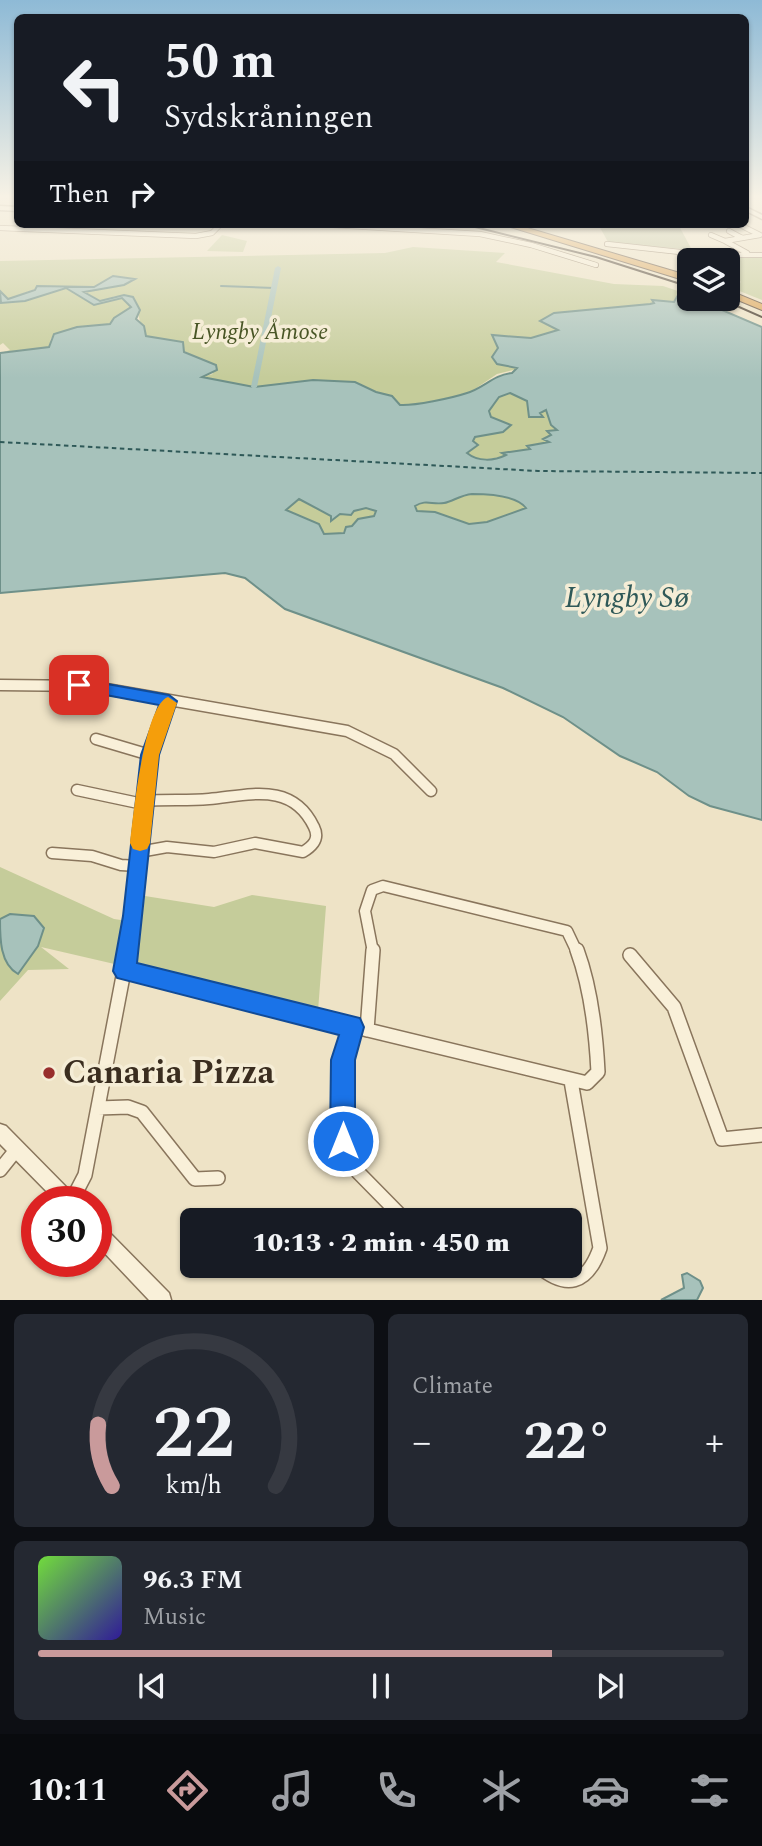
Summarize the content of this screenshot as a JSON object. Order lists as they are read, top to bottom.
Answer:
{
  "water": ["Lyngby Sø"],
  "parks": ["Lyngby Åmose"],
  "places": ["Canaria Pizza"],
  "page": {
    "turn": ["50 m", "Sydskråningen"],
    "then": "Then",
    "limit": "30",
    "trip": "10:13 · 2 min · 450 m",
    "tile": "Climate",
    "heat": ["−", "22°", "+"],
    "song": ["96.3 FM", "Music"],
    "tabs": "10:11",
    "gauge": ["22", "km/h"]
  }
}
